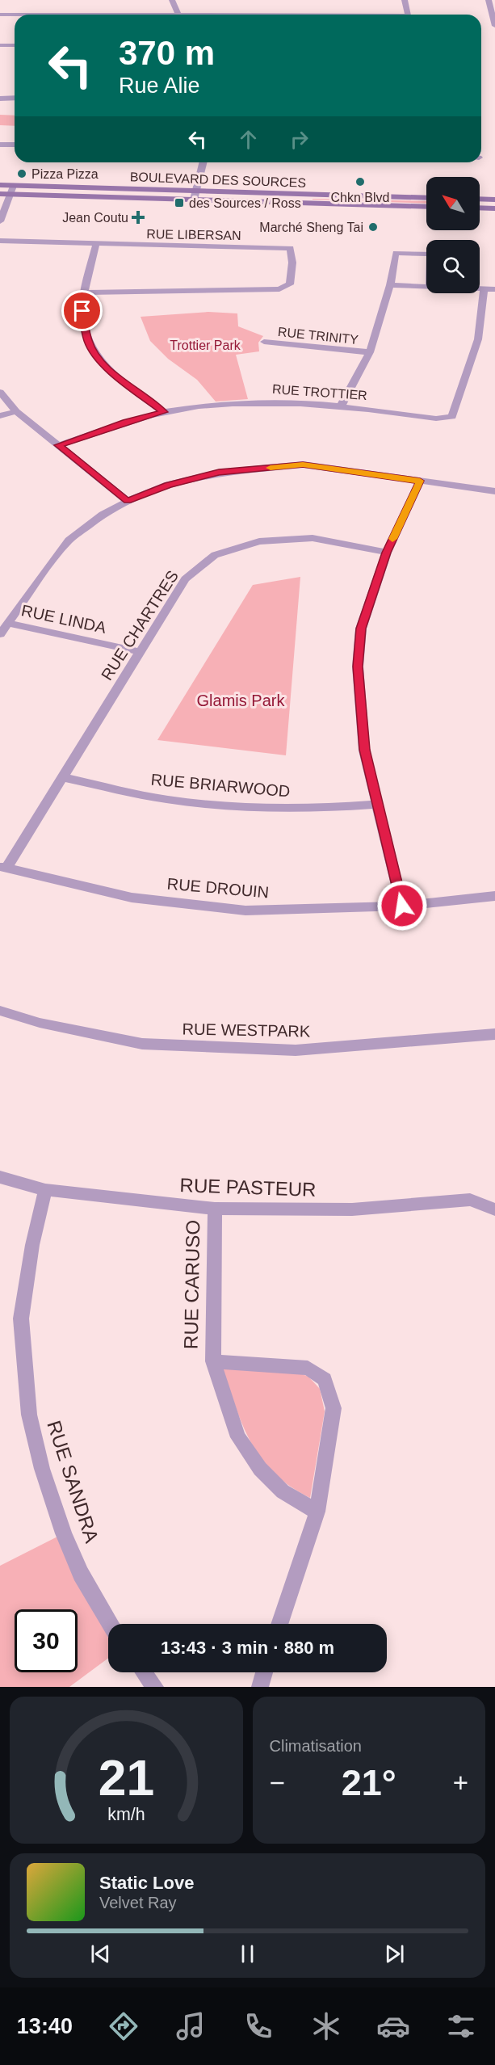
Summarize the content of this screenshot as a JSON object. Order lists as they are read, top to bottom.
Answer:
{
  "streets": {
    "main road": ["BOULEVARD DES SOURCES"],
    "street": [
      "RUE LIBERSAN",
      "RUE TRINITY",
      "RUE TROTTIER",
      "RUE LINDA",
      "RUE CHARTRES",
      "RUE BRIARWOOD",
      "RUE DROUIN",
      "RUE WESTPARK",
      "RUE PASTEUR",
      "RUE CARUSO",
      "RUE SANDRA"
    ]
  },
  "crossings": [
    ["RUE LINDA", "RUE CHARTRES"],
    ["RUE CHARTRES", "RUE BRIARWOOD"],
    ["RUE CHARTRES", "RUE DROUIN"],
    ["RUE PASTEUR", "RUE CARUSO"],
    ["RUE PASTEUR", "RUE SANDRA"]
  ],
  "parks": ["Trottier Park", "Glamis Park"],
  "places": {
    "other": ["Pizza Pizza", "Chkn Blvd", "Marché Sheng Tai"],
    "transit": ["des Sources / Ross"],
    "health": ["Jean Coutu"]
  },
  "north": "top left",
  "page": {
    "turn": ["370 m", "Rue Alie"],
    "limit": "30",
    "trip": "13:43 · 3 min · 880 m",
    "tile": "Climatisation",
    "heat": ["−", "21°", "+"],
    "song": ["Static Love", "Velvet Ray"],
    "tabs": "13:40",
    "gauge": ["21", "km/h"]
  }
}
